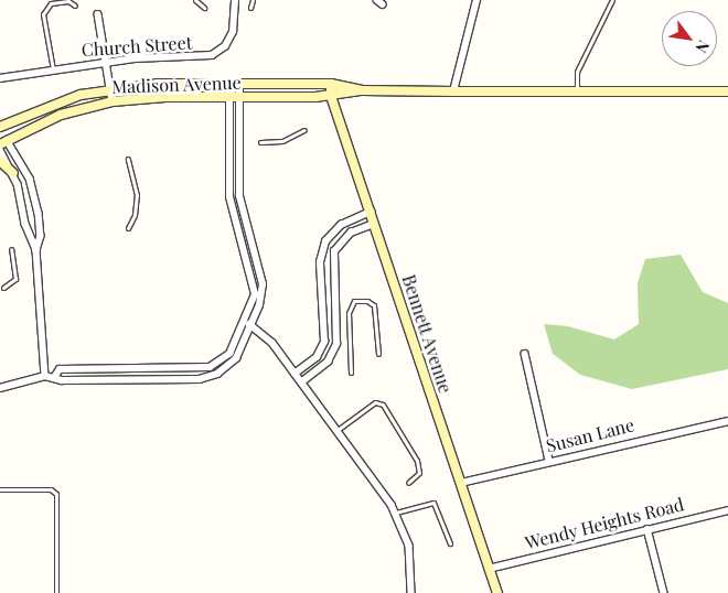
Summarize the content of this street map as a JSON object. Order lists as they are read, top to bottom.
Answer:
{
  "streets": {
    "main road": ["Madison Avenue", "Bennett Avenue"],
    "street": ["Church Street", "Susan Lane", "Wendy Heights Road"]
  },
  "crossings": [
    ["Madison Avenue", "Bennett Avenue"],
    ["Bennett Avenue", "Susan Lane"],
    ["Bennett Avenue", "Wendy Heights Road"]
  ],
  "north": "bottom right"
}
